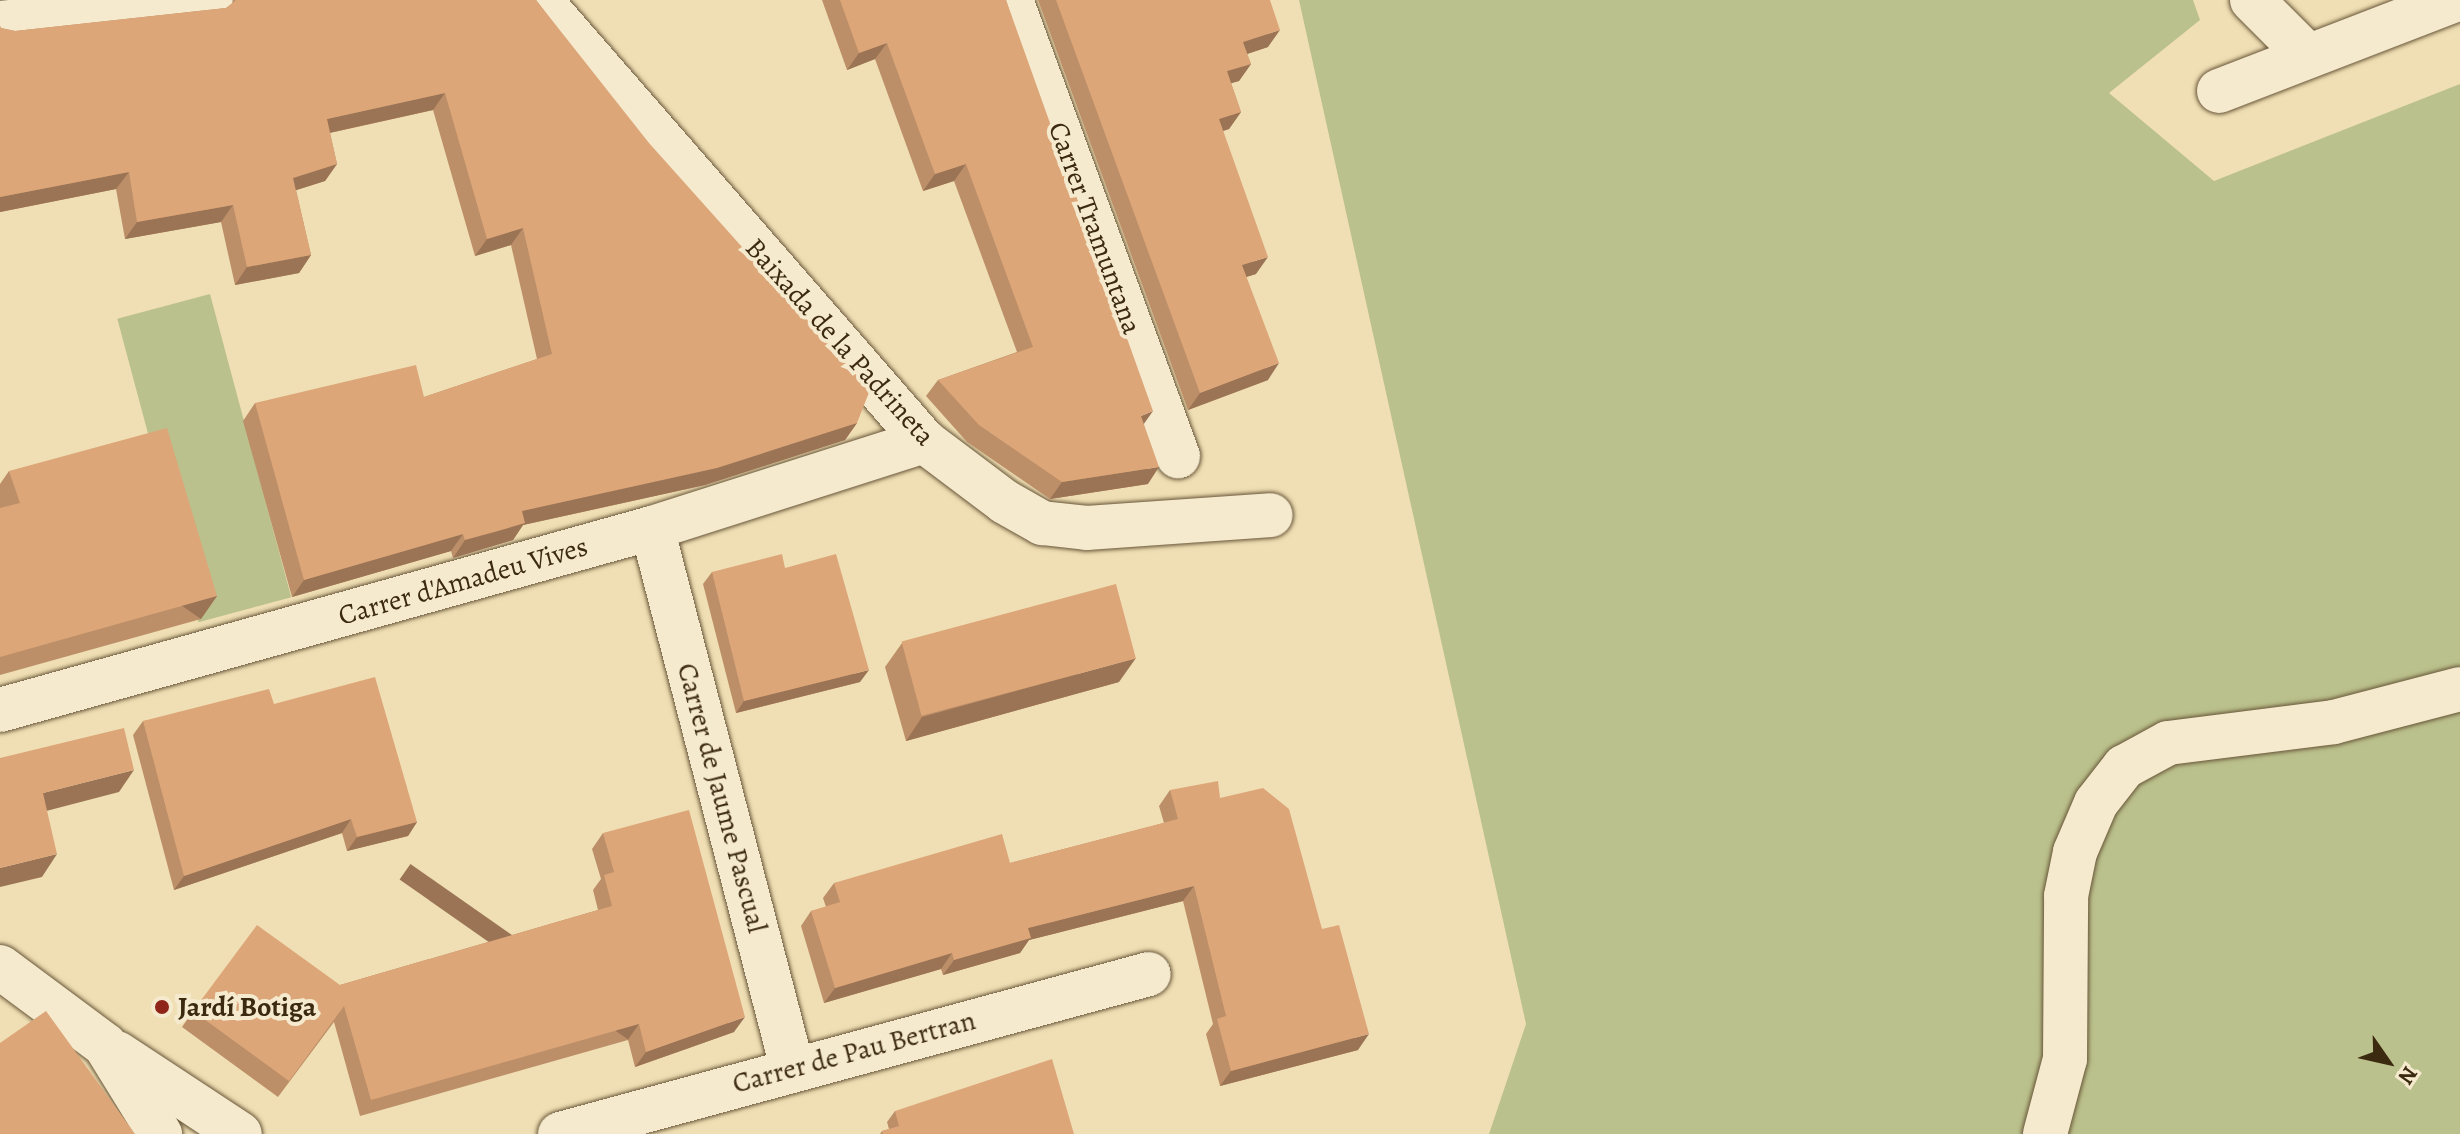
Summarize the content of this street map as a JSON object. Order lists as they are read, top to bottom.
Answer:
{
  "streets": {
    "street": [
      "Carrer Tramuntana",
      "Baixada de la Padrineta",
      "Carrer d'Amadeu Vives",
      "Carrer de Jaume Pascual",
      "Carrer de Pau Bertran"
    ]
  },
  "crossings": [
    ["Baixada de la Padrineta", "Carrer d'Amadeu Vives"],
    ["Carrer d'Amadeu Vives", "Carrer de Jaume Pascual"],
    ["Carrer de Jaume Pascual", "Carrer de Pau Bertran"]
  ],
  "places": ["Jardí Botiga"],
  "north": "bottom right"
}
